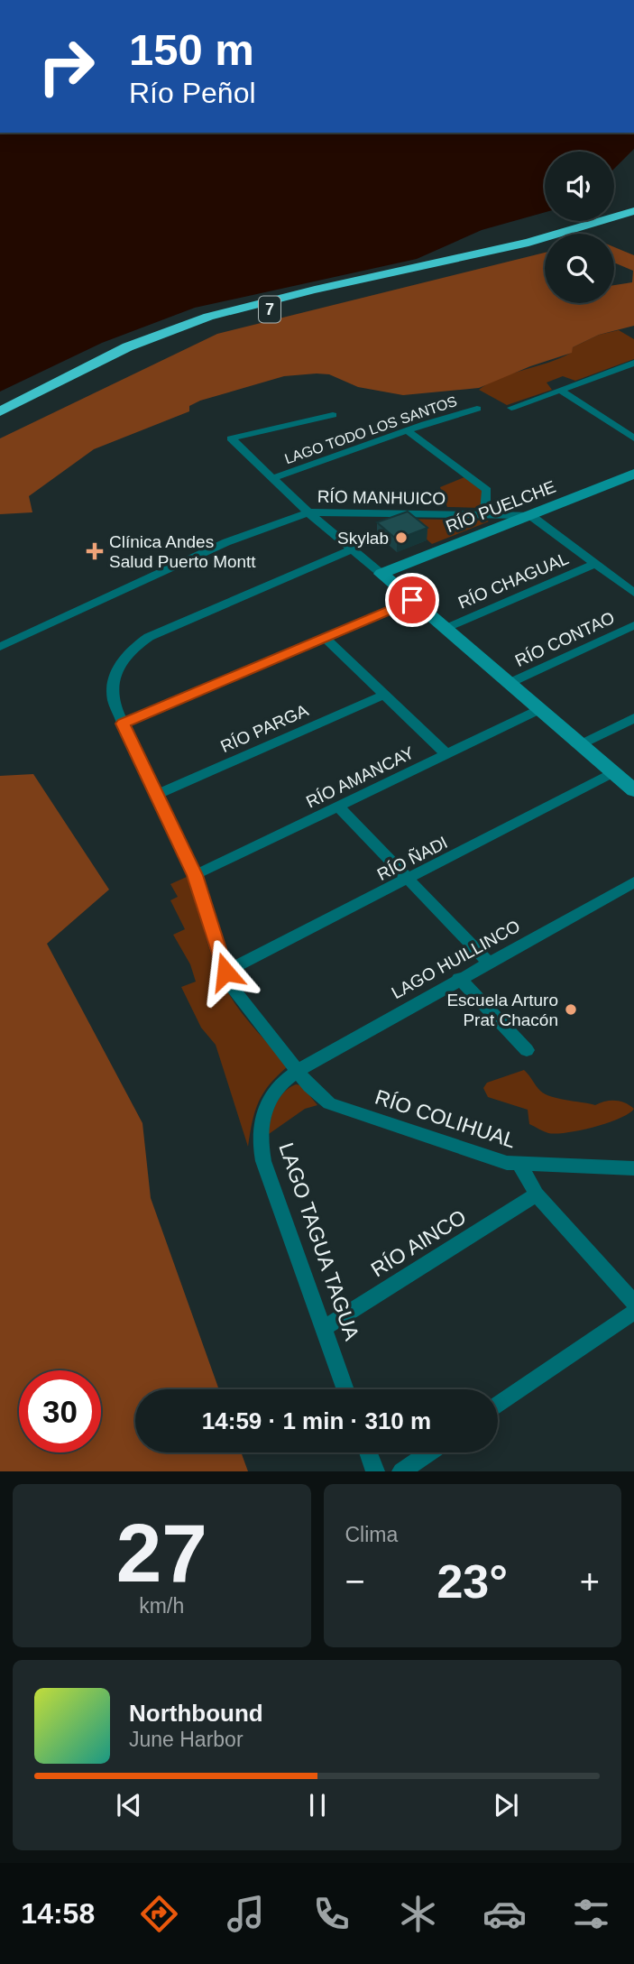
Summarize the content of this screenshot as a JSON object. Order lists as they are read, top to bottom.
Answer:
{
  "streets": {
    "highway": ["7"],
    "street": [
      "LAGO TODO LOS SANTOS",
      "RÍO MANHUICO",
      "RÍO PUELCHE",
      "RÍO CHAGUAL",
      "RÍO CONTAO",
      "RÍO PARGA",
      "RÍO AMANCAY",
      "RÍO ÑADI",
      "LAGO HUILLINCO",
      "RÍO COLIHUAL",
      "LAGO TAGUA TAGUA",
      "RÍO AINCO"
    ]
  },
  "crossings": [
    ["RÍO MANHUICO", "RÍO PUELCHE"],
    ["RÍO PARGA", "RÍO COLIHUAL"],
    ["RÍO AMANCAY", "RÍO COLIHUAL"],
    ["RÍO ÑADI", "RÍO COLIHUAL"],
    ["LAGO HUILLINCO", "RÍO COLIHUAL"],
    ["LAGO HUILLINCO", "LAGO TAGUA TAGUA"],
    ["RÍO COLIHUAL", "LAGO TAGUA TAGUA"],
    ["LAGO TAGUA TAGUA", "RÍO AINCO"]
  ],
  "places": {
    "other": ["Skylab", "Escuela Arturo Prat Chacón"],
    "health": ["Clínica Andes Salud Puerto Montt"]
  },
  "page": {
    "turn": ["150 m", "Río Peñol"],
    "limit": "30",
    "trip": "14:59 · 1 min · 310 m",
    "tile": [
      ["27", "km/h"],
      "Clima"
    ],
    "heat": ["−", "23°", "+"],
    "song": ["Northbound", "June Harbor"],
    "tabs": "14:58"
  }
}
